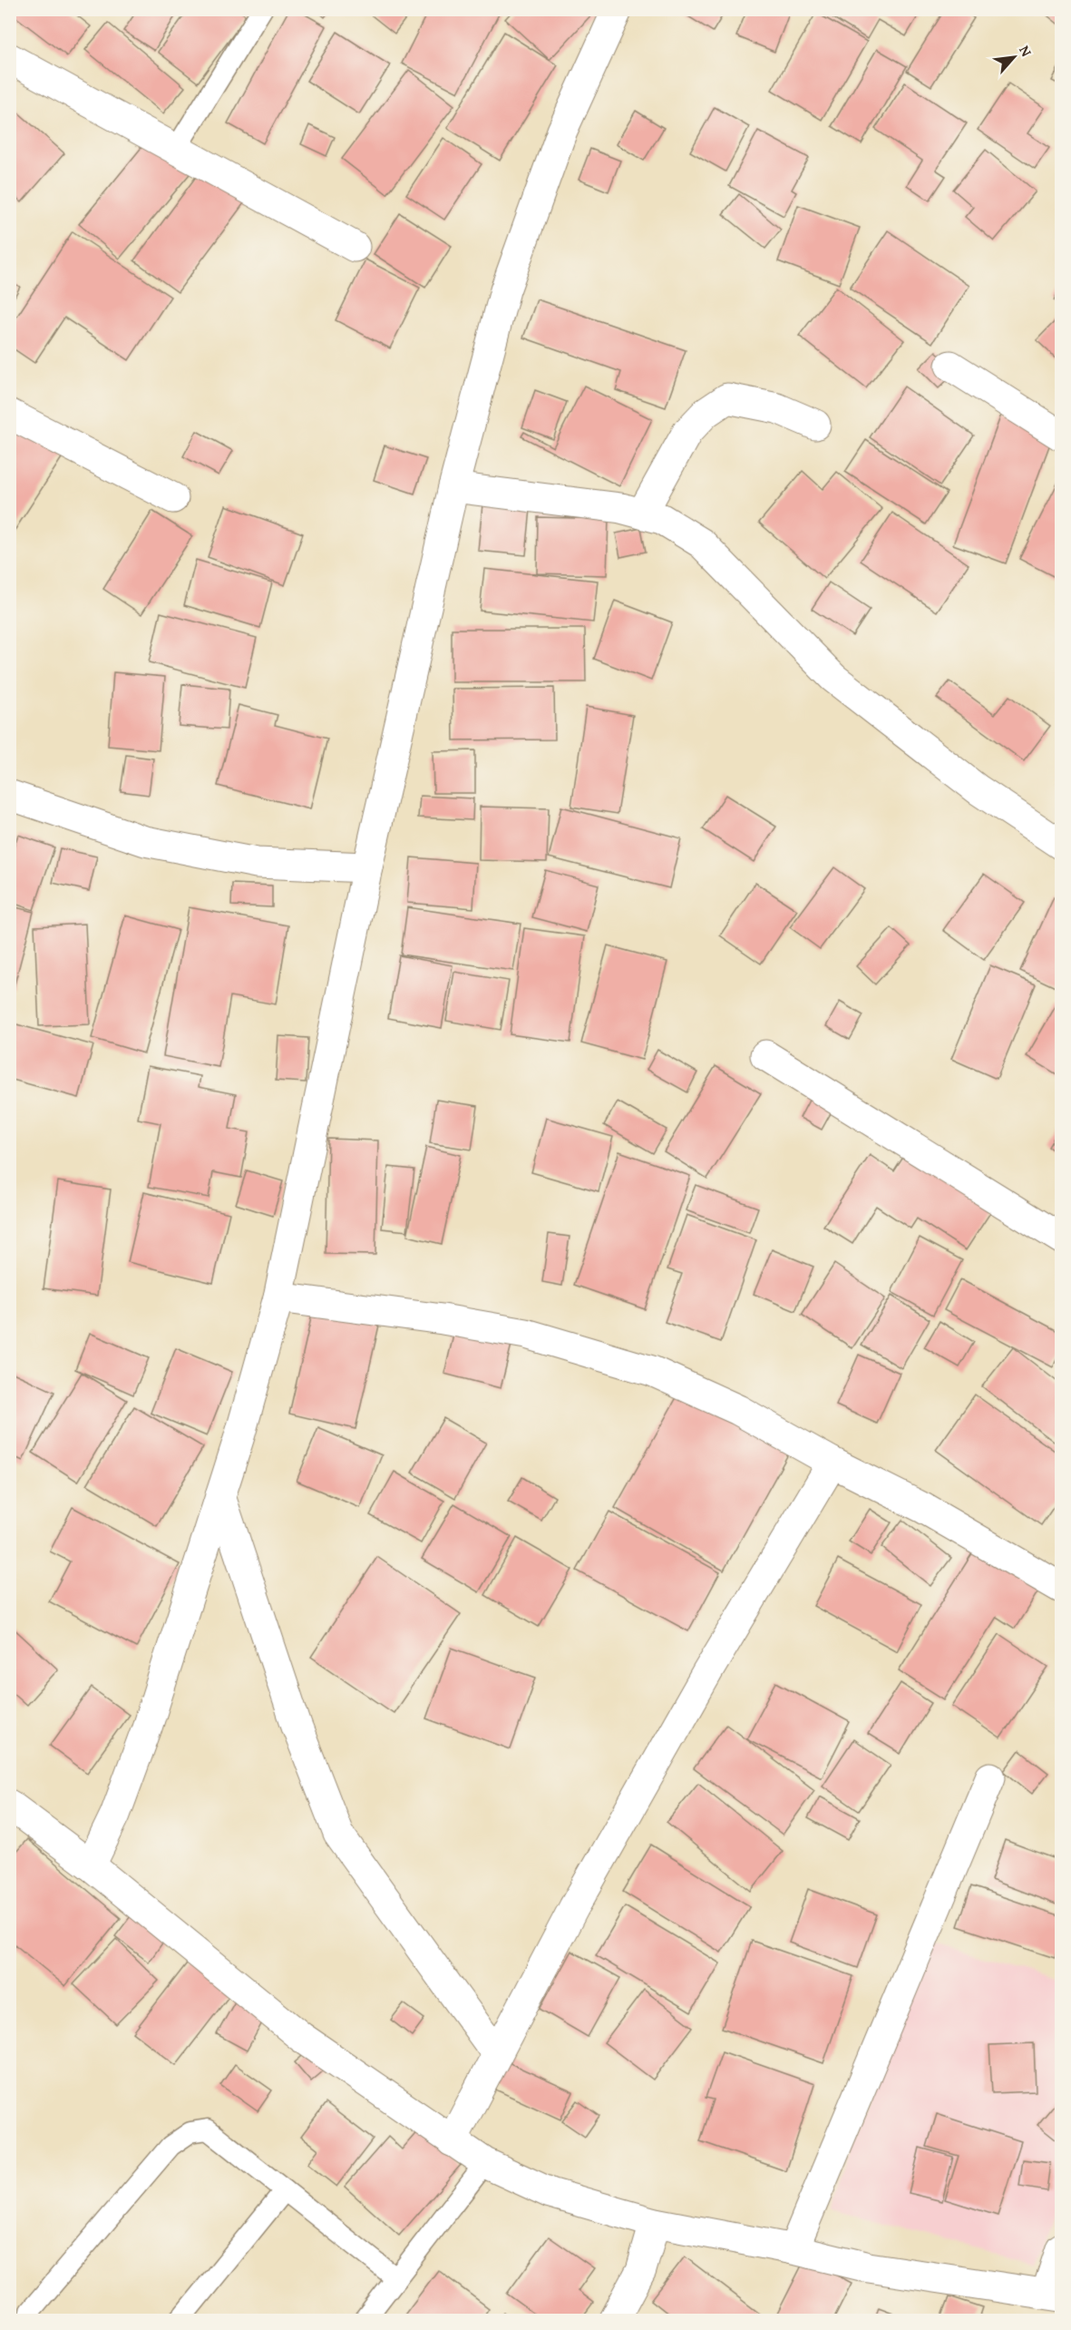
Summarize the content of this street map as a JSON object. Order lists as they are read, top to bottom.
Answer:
{
  "north": "top right"
}
